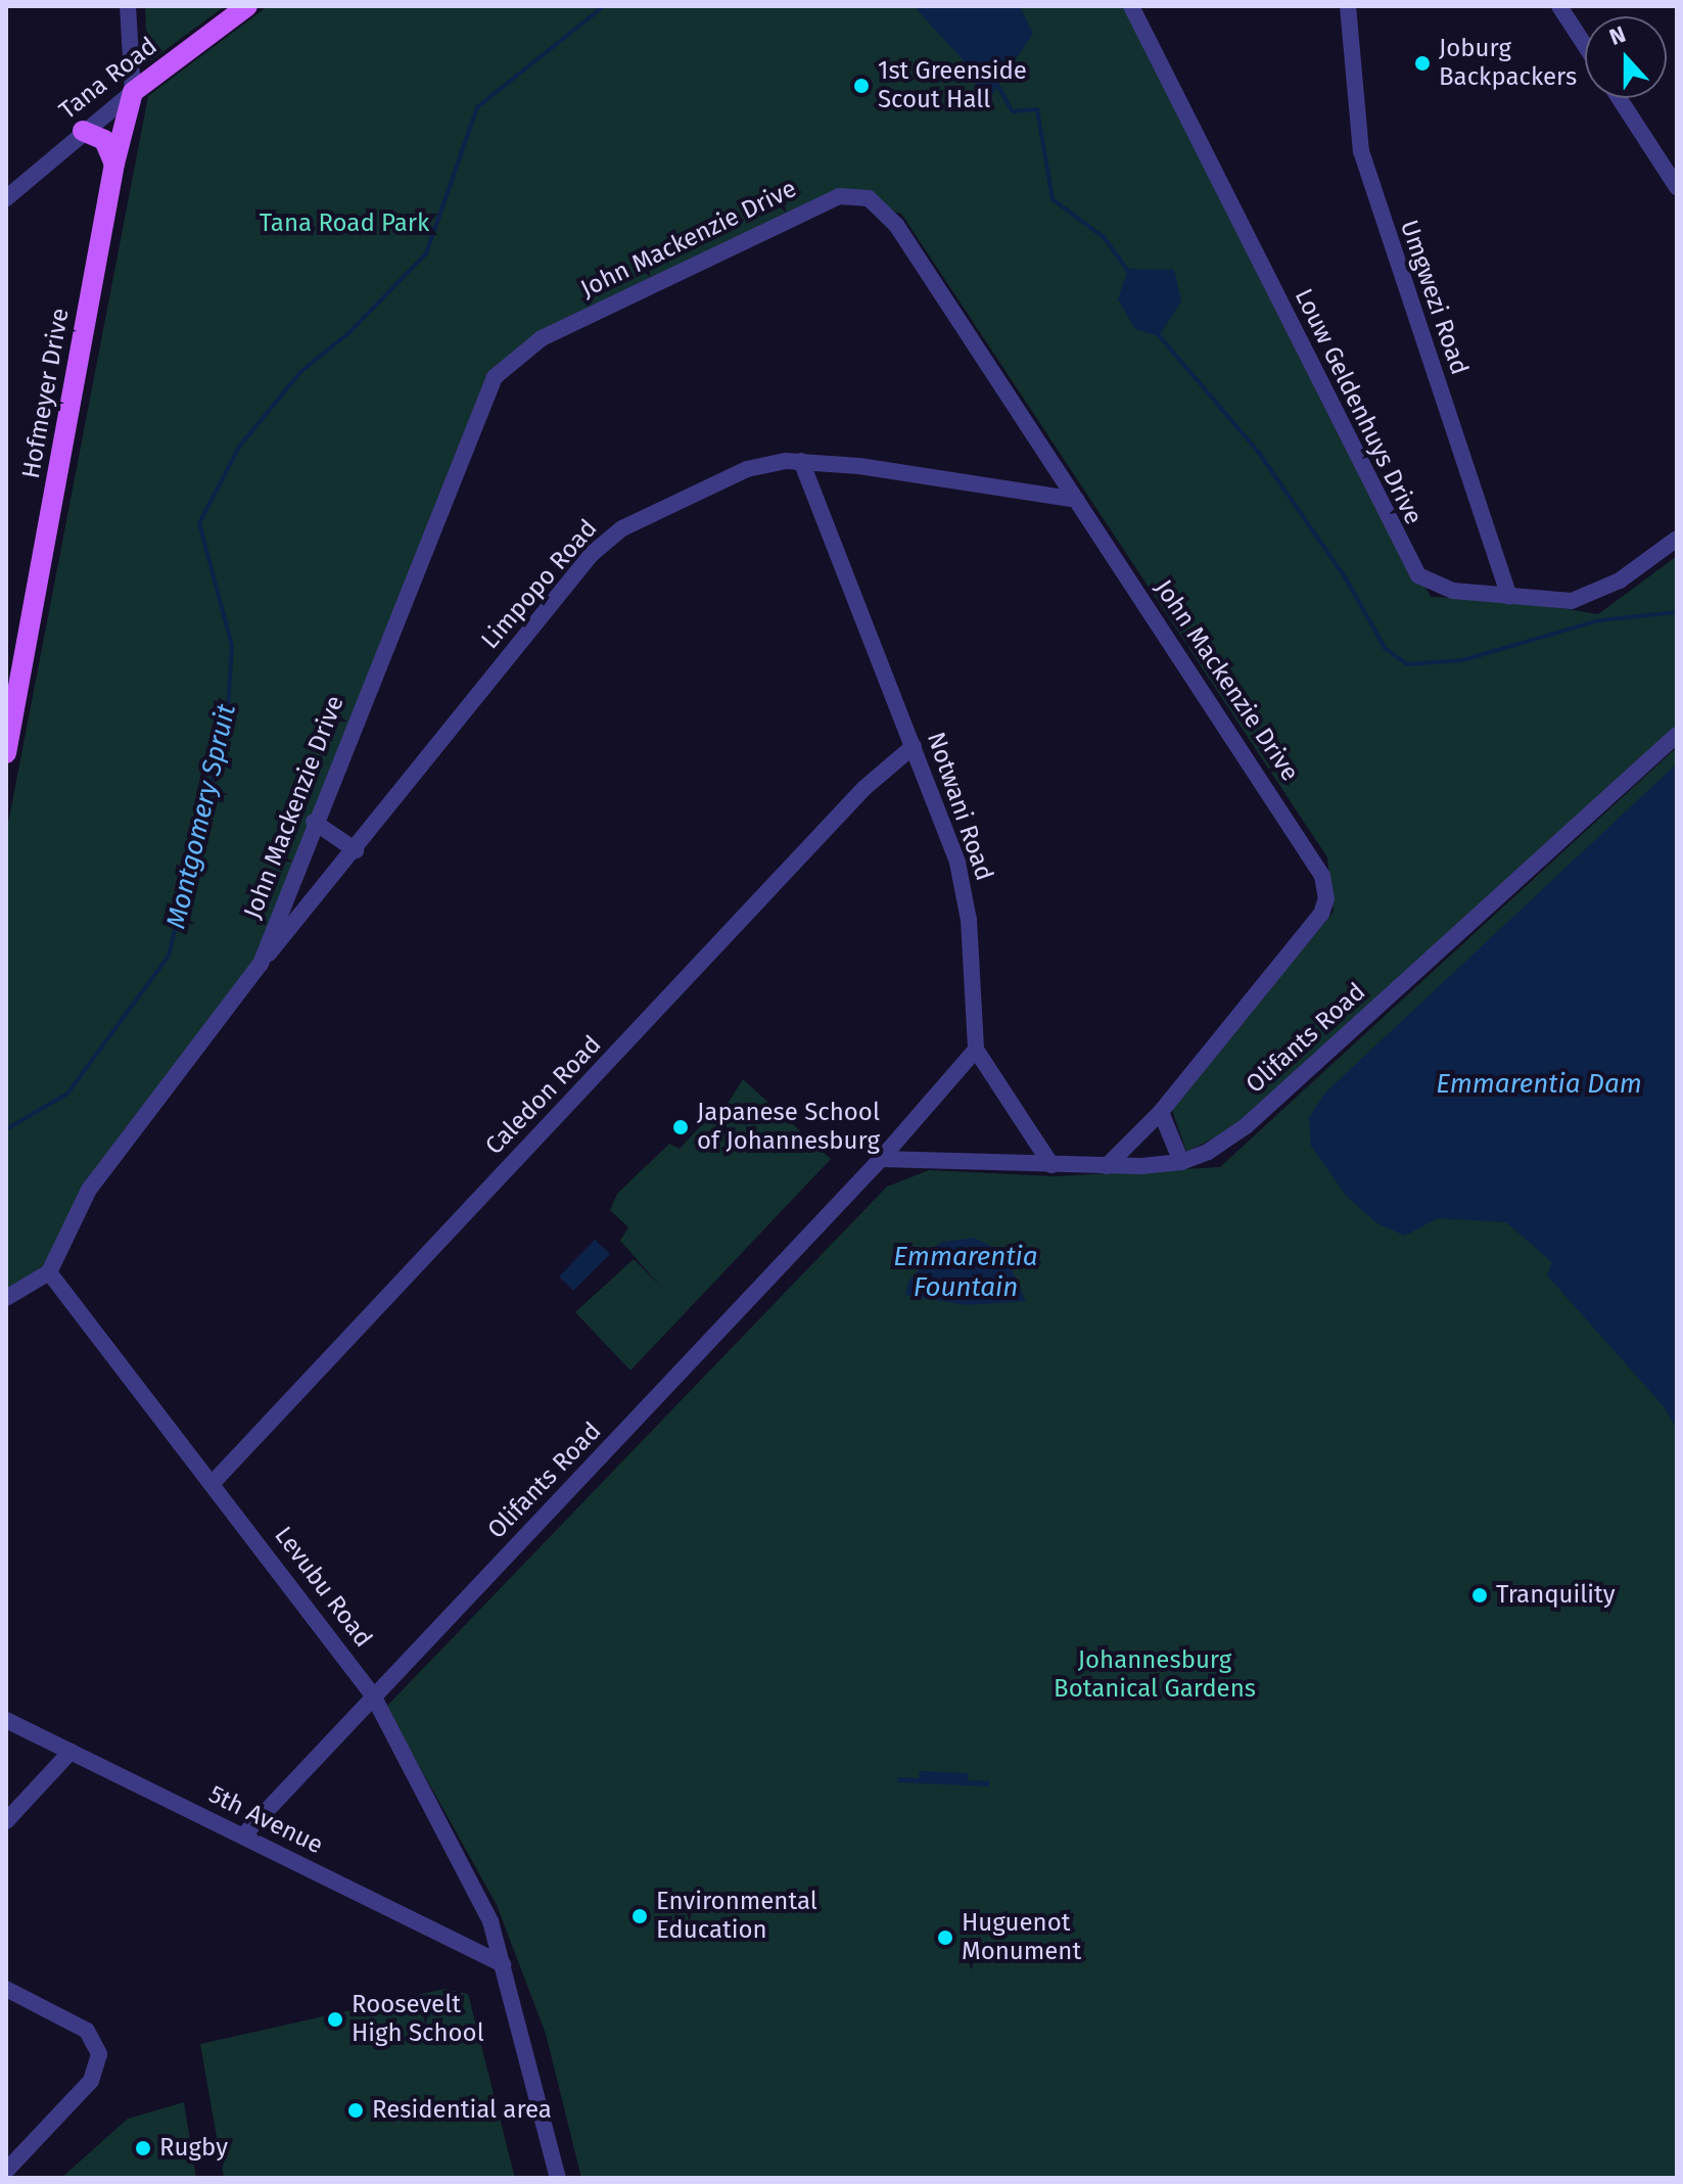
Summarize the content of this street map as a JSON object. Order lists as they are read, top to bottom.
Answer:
{
  "streets": {
    "main road": ["Tana Road", "Hofmeyer Drive"],
    "street": [
      "John Mackenzie Drive",
      "Umgwezi Road",
      "Louw Geldenhuys Drive",
      "Limpopo Road",
      "Notwani Road",
      "Olifants Road",
      "Caledon Road",
      "Levubu Road",
      "5th Avenue"
    ]
  },
  "crossings": [
    ["Tana Road", "Hofmeyer Drive"],
    ["John Mackenzie Drive", "Limpopo Road"],
    ["John Mackenzie Drive", "Olifants Road"],
    ["John Mackenzie Drive", "Levubu Road"],
    ["Umgwezi Road", "Louw Geldenhuys Drive"],
    ["Limpopo Road", "Notwani Road"],
    ["Notwani Road", "Olifants Road"],
    ["Notwani Road", "Caledon Road"],
    ["Olifants Road", "Levubu Road"],
    ["Olifants Road", "5th Avenue"],
    ["Caledon Road", "Levubu Road"],
    ["Levubu Road", "5th Avenue"]
  ],
  "water": ["Montgomery Spruit", "Emmarentia Dam", "Emmarentia Fountain"],
  "parks": ["Tana Road Park", "Johannesburg Botanical Gardens"],
  "places": [
    "Joburg Backpackers",
    "1st Greenside Scout Hall",
    "Japanese School of Johannesburg",
    "Tranquility",
    "Environmental Education",
    "Huguenot Monument",
    "Roosevelt High School",
    "Residential area",
    "Rugby"
  ],
  "north": "top"
}
